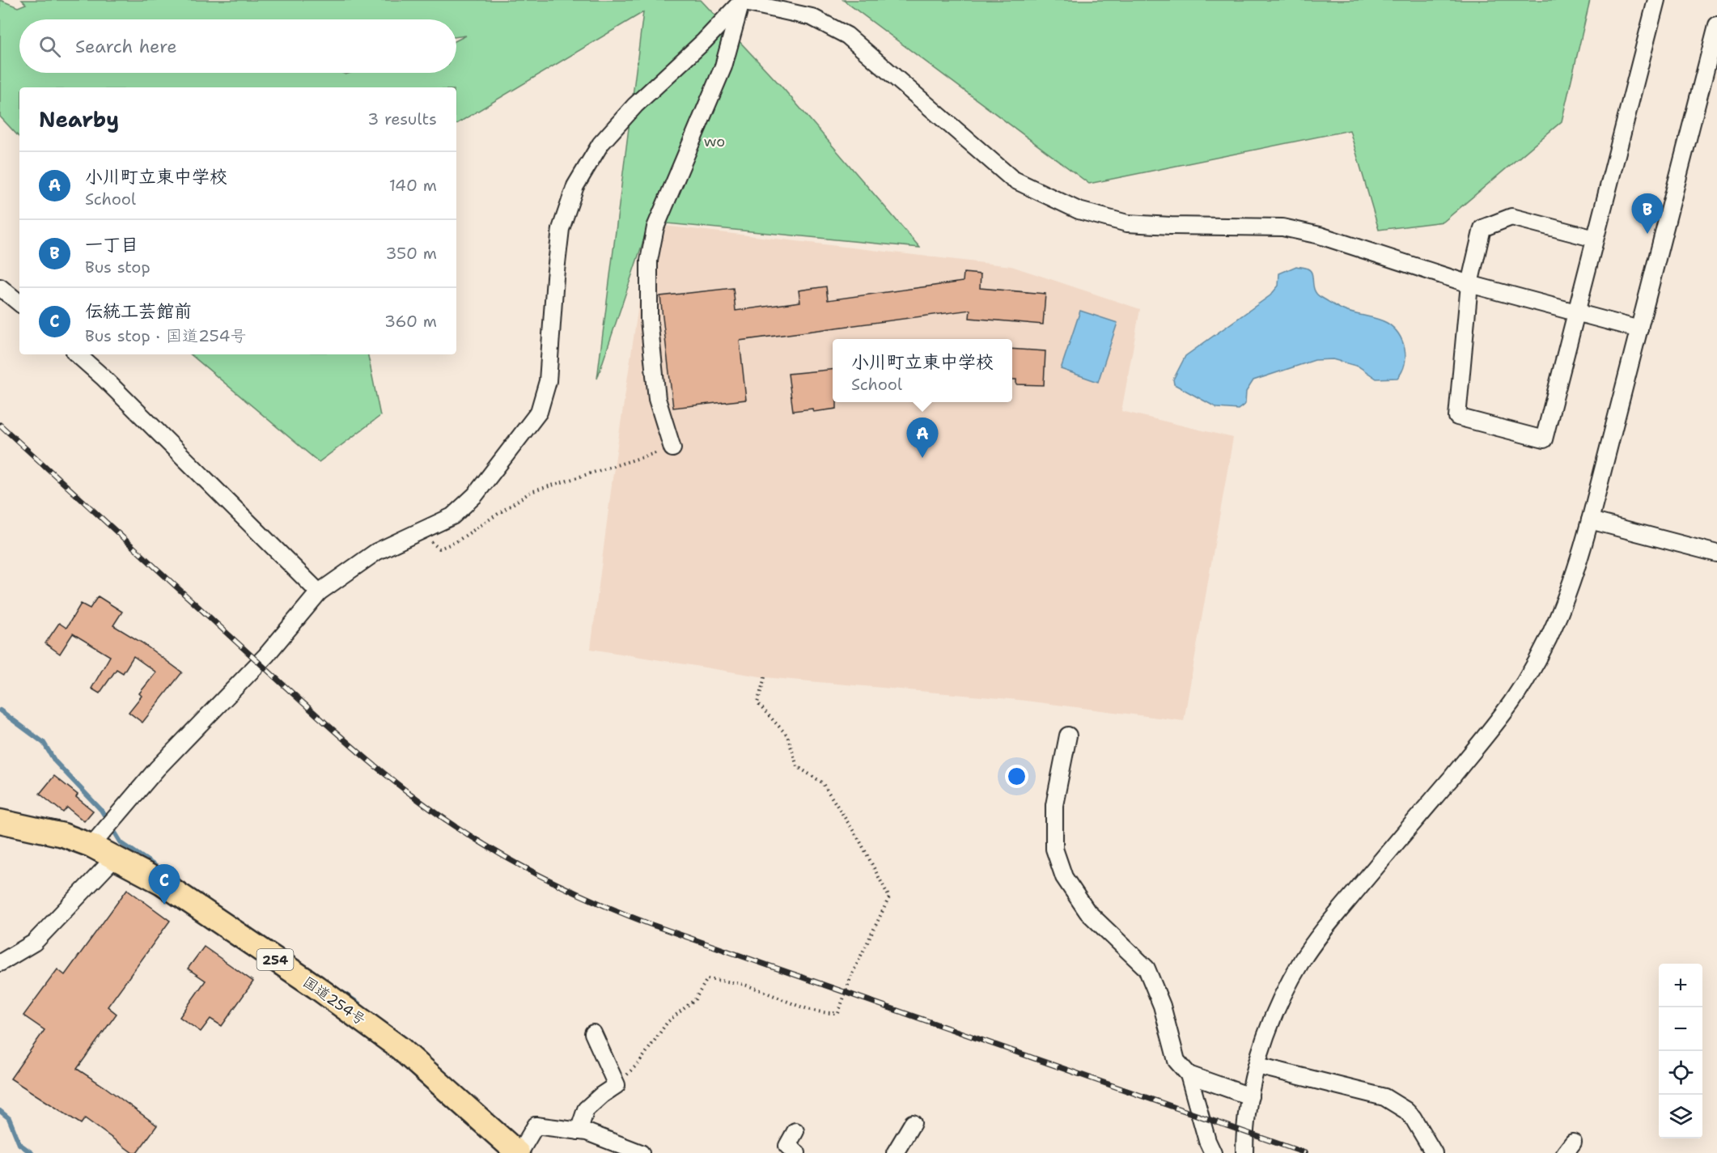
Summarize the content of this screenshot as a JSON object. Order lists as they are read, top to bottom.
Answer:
{
  "streets": {
    "highway": ["254", "国道254号"]
  },
  "parks": ["wo"],
  "page": {
    "search": "Search here",
    "heading": ["Nearby", "3 results"],
    "list": [
      {
        "mark": "A",
        "name": "小川町立東中学校",
        "note": "School",
        "value": "140 m"
      },
      {
        "mark": "B",
        "name": "一丁目",
        "note": "Bus stop",
        "value": "350 m"
      },
      {
        "mark": "C",
        "name": "伝統工芸館前",
        "note": "Bus stop · 国道254号",
        "value": "360 m"
      }
    ],
    "pins": ["B", "A", "C"],
    "popup": ["小川町立東中学校", "School"],
    "map_buttons": ["+", "−"]
  }
}
